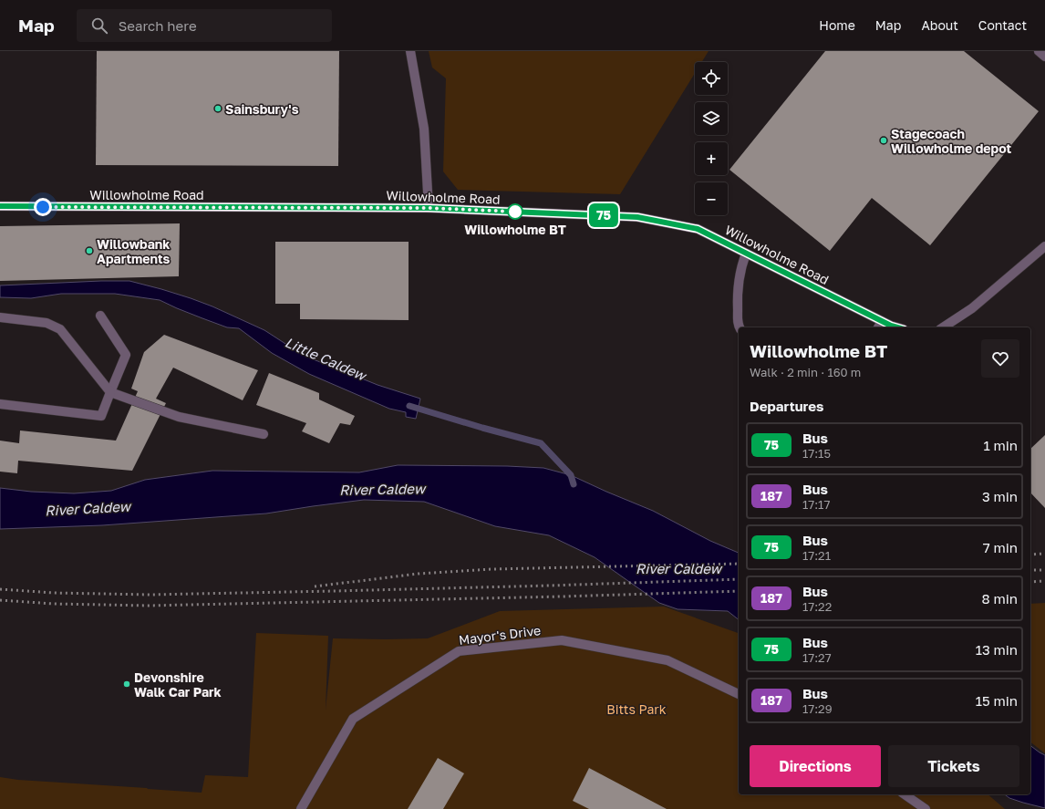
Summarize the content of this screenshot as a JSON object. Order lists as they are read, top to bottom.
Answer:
{
  "streets": {
    "street": ["Willowholme Road", "Mayor's Drive"]
  },
  "water": ["Little Caldew", "River Caldew"],
  "parks": ["Bitts Park"],
  "places": [
    "Sainsbury's",
    "Stagecoach Willowholme depot",
    "Willowholme BT",
    "Willowbank Apartments",
    "Devonshire Walk Car Park"
  ],
  "lines": ["bus line 75"],
  "page": {
    "header": "Map",
    "search": "Search here",
    "nav": [
      "Home",
      "Map",
      "About",
      "Contact"
    ],
    "on_map": "75",
    "map_buttons": ["+", "−"],
    "heading": [
      ["Willowholme BT", "Walk · 2 min · 160 m"],
      "Departures"
    ],
    "list": [
      {
        "mark": "75",
        "name": "Bus",
        "note": "17:15",
        "value": "1 min"
      },
      {
        "mark": "187",
        "name": "Bus",
        "note": "17:17",
        "value": "3 min"
      },
      {
        "mark": "75",
        "name": "Bus",
        "note": "17:21",
        "value": "7 min"
      },
      {
        "mark": "187",
        "name": "Bus",
        "note": "17:22",
        "value": "8 min"
      },
      {
        "mark": "75",
        "name": "Bus",
        "note": "17:27",
        "value": "13 min"
      },
      {
        "mark": "187",
        "name": "Bus",
        "note": "17:29",
        "value": "15 min"
      }
    ],
    "buttons": ["Directions", "Tickets"]
  }
}
